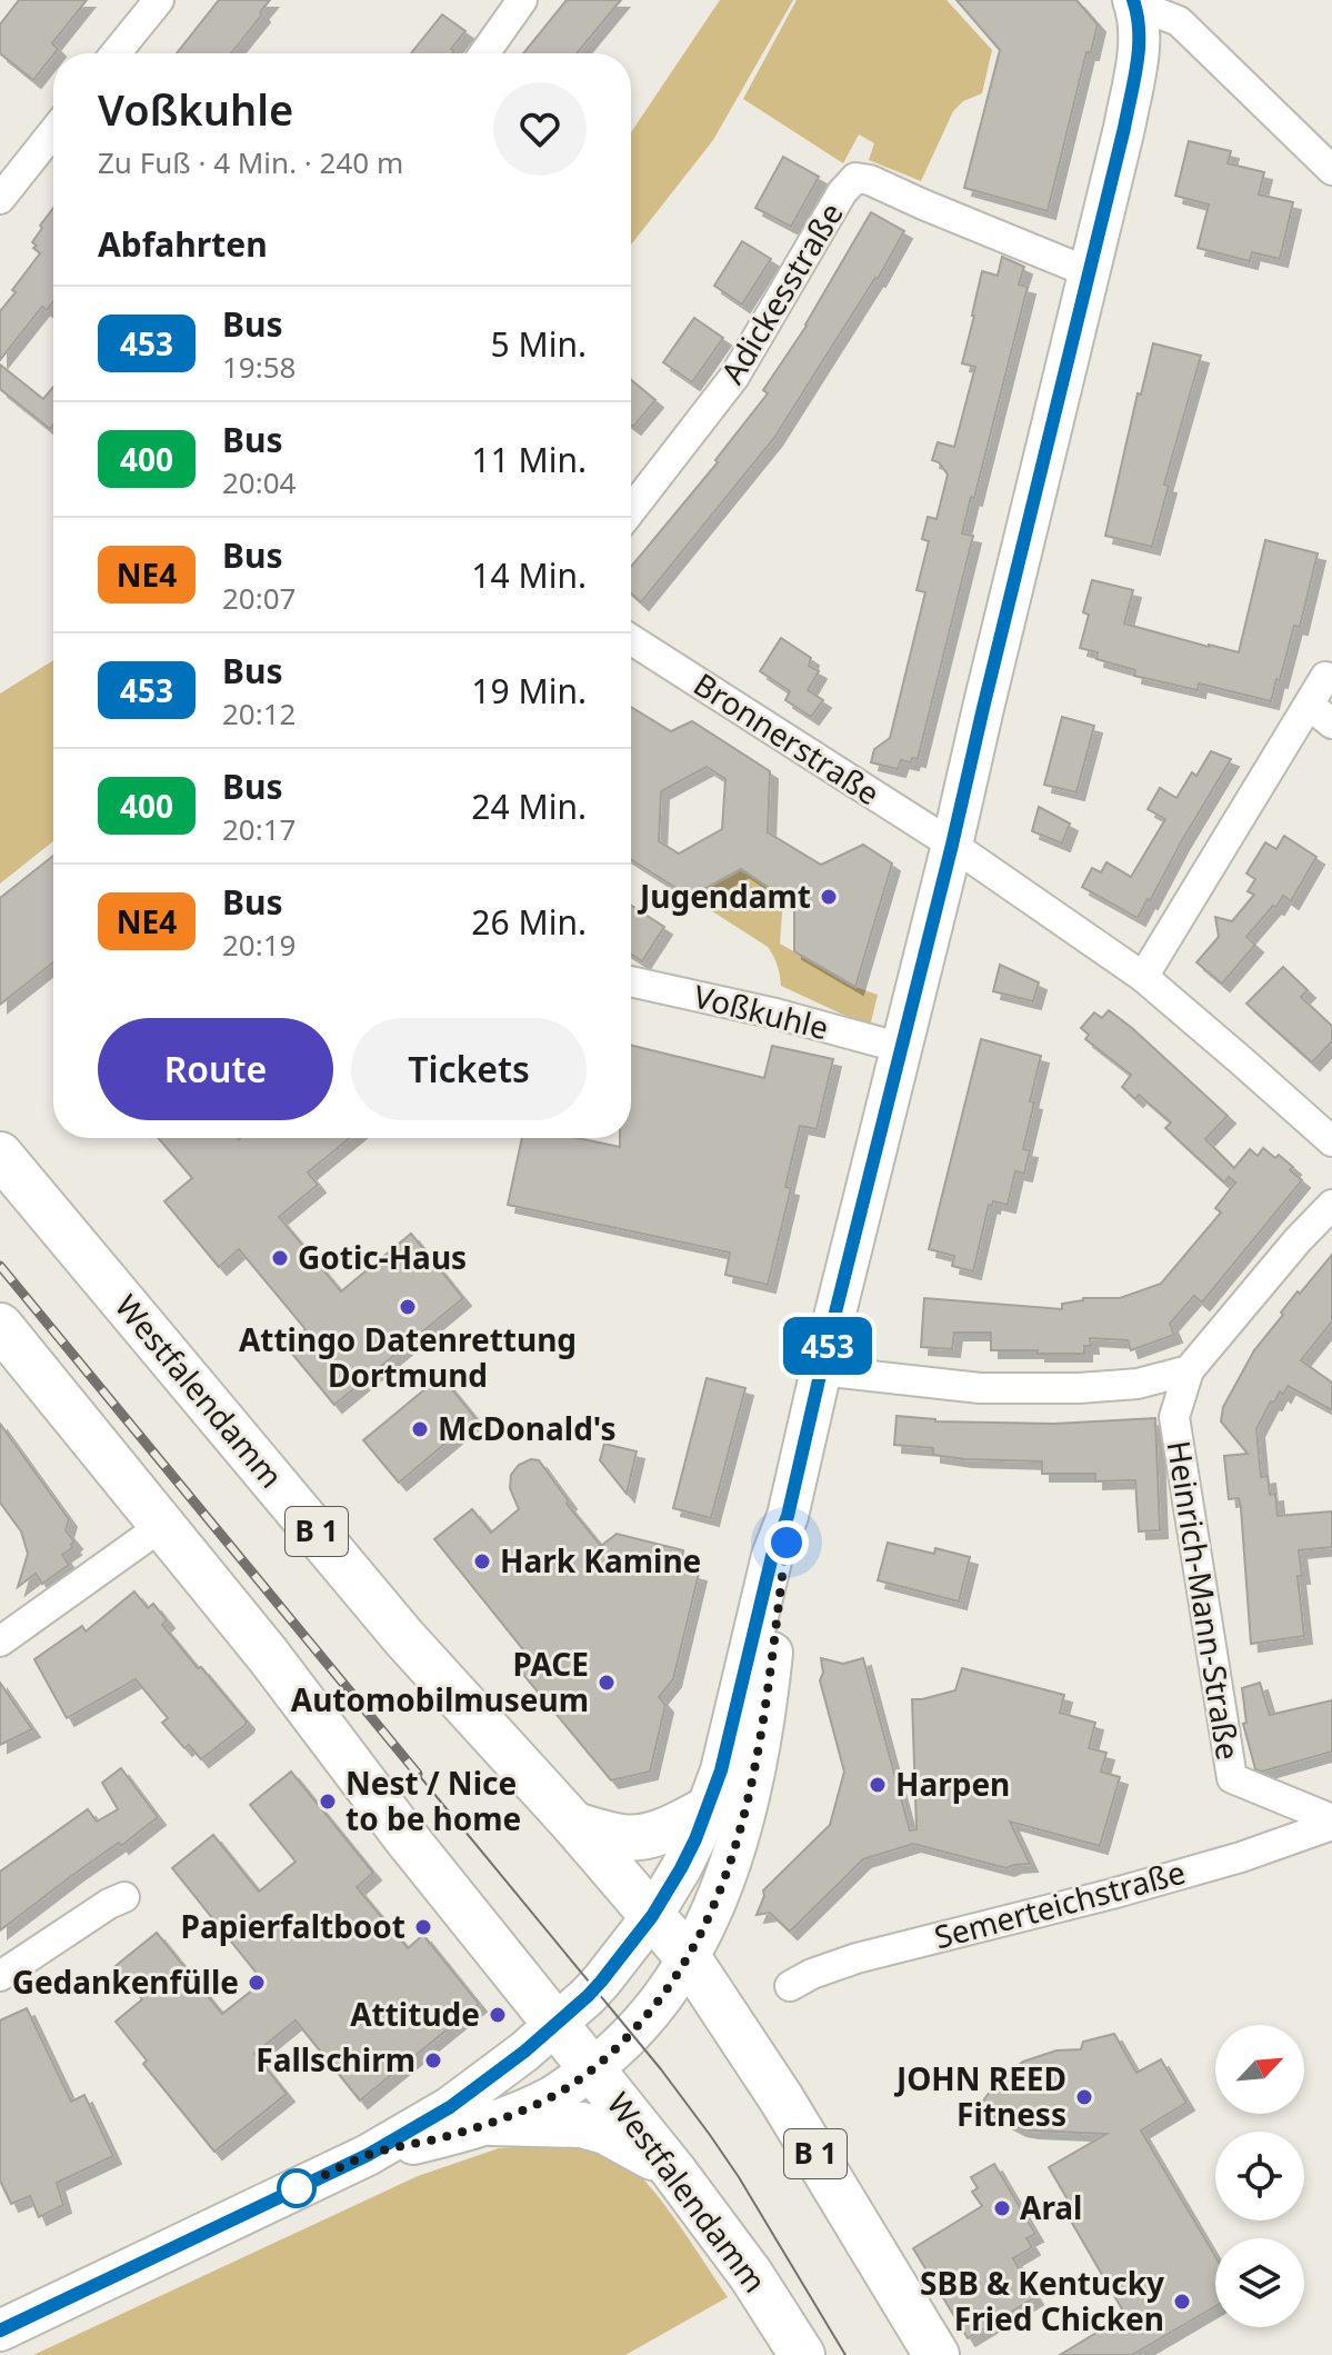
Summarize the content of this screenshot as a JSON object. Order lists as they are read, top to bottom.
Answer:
{
  "streets": {
    "main road": ["Westfalendamm", "B 1"],
    "street": [
      "Adickesstraße",
      "Bronnerstraße",
      "Voßkuhle",
      "Heinrich-Mann-Straße",
      "Semerteichstraße"
    ]
  },
  "crossings": [
    ["Heinrich-Mann-Straße", "Semerteichstraße"]
  ],
  "places": [
    "Jugendamt",
    "Gotic-Haus",
    "Attingo Datenrettung Dortmund",
    "McDonald's",
    "Hark Kamine",
    "PACE Automobilmuseum",
    "Harpen",
    "Nest / Nice to be home",
    "Papierfaltboot",
    "Gedankenfülle",
    "Attitude",
    "Fallschirm",
    "JOHN REED Fitness",
    "Aral",
    "SBB & Kentucky Fried Chicken"
  ],
  "lines": ["bus line 453"],
  "north": "top right",
  "page": {
    "on_map": "453",
    "heading": [
      ["Voßkuhle", "Zu Fuß · 4 Min. · 240 m"],
      "Abfahrten"
    ],
    "list": [
      {
        "mark": "453",
        "name": "Bus",
        "note": "19:58",
        "value": "5 Min."
      },
      {
        "mark": "400",
        "name": "Bus",
        "note": "20:04",
        "value": "11 Min."
      },
      {
        "mark": "NE4",
        "name": "Bus",
        "note": "20:07",
        "value": "14 Min."
      },
      {
        "mark": "453",
        "name": "Bus",
        "note": "20:12",
        "value": "19 Min."
      },
      {
        "mark": "400",
        "name": "Bus",
        "note": "20:17",
        "value": "24 Min."
      },
      {
        "mark": "NE4",
        "name": "Bus",
        "note": "20:19",
        "value": "26 Min."
      }
    ],
    "buttons": ["Route", "Tickets"]
  }
}
